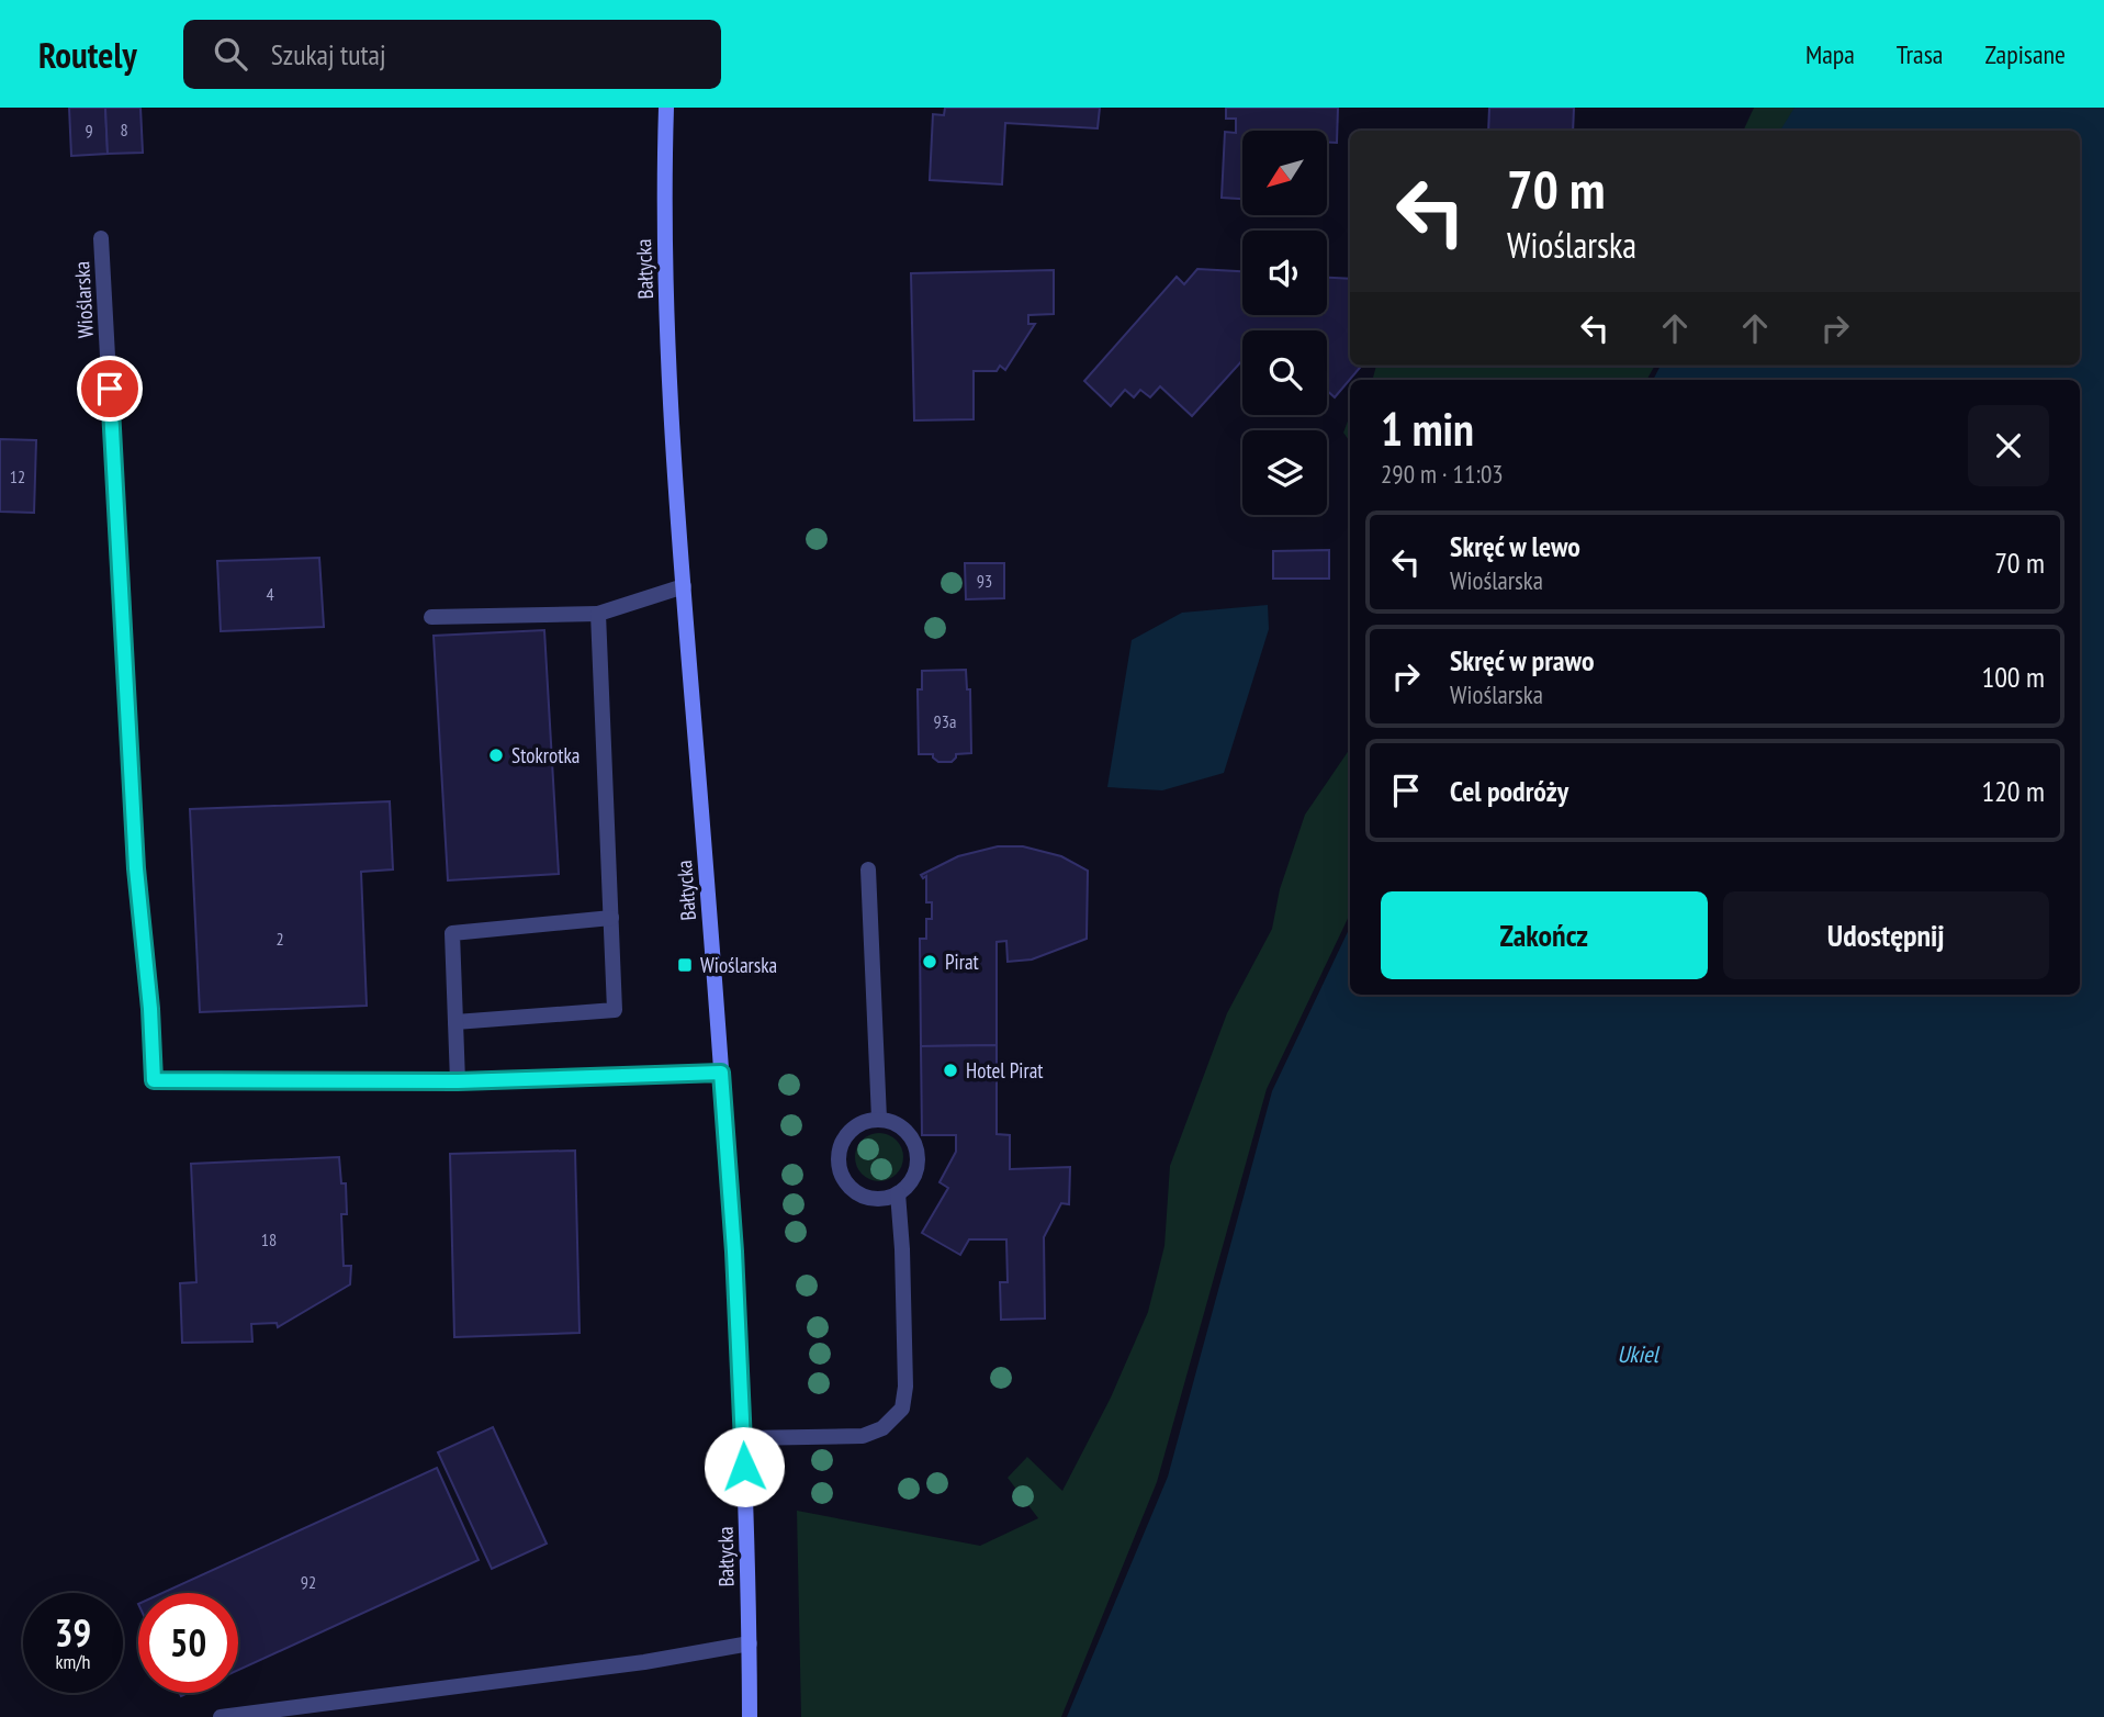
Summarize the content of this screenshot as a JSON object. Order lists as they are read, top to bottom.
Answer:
{
  "streets": {
    "main road": ["Bałtycka"],
    "street": ["Wioślarska"]
  },
  "crossings": [
    ["Bałtycka", "Wioślarska"]
  ],
  "water": ["Ukiel"],
  "places": {
    "other": ["Stokrotka", "Pirat", "Hotel Pirat"],
    "transit": ["Wioślarska"]
  },
  "house_numbers": [
    "8",
    "9",
    "12",
    "93",
    "4",
    "93a",
    "2",
    "18",
    "92"
  ],
  "north": "bottom left",
  "page": {
    "header": "Routely",
    "search": "Szukaj tutaj",
    "nav": ["Mapa", "Trasa", "Zapisane"],
    "turn": ["70 m", "Wioślarska"],
    "heading": ["1 min", "290 m · 11:03"],
    "list": [
      {
        "name": "Skręć w lewo",
        "note": "Wioślarska",
        "value": "70 m"
      },
      {
        "name": "Skręć w prawo",
        "note": "Wioślarska",
        "value": "100 m"
      },
      {
        "name": "Cel podróży",
        "value": "120 m"
      }
    ],
    "buttons": ["Zakończ", "Udostępnij"],
    "speed": "39 km/h",
    "limit": "50"
  }
}
